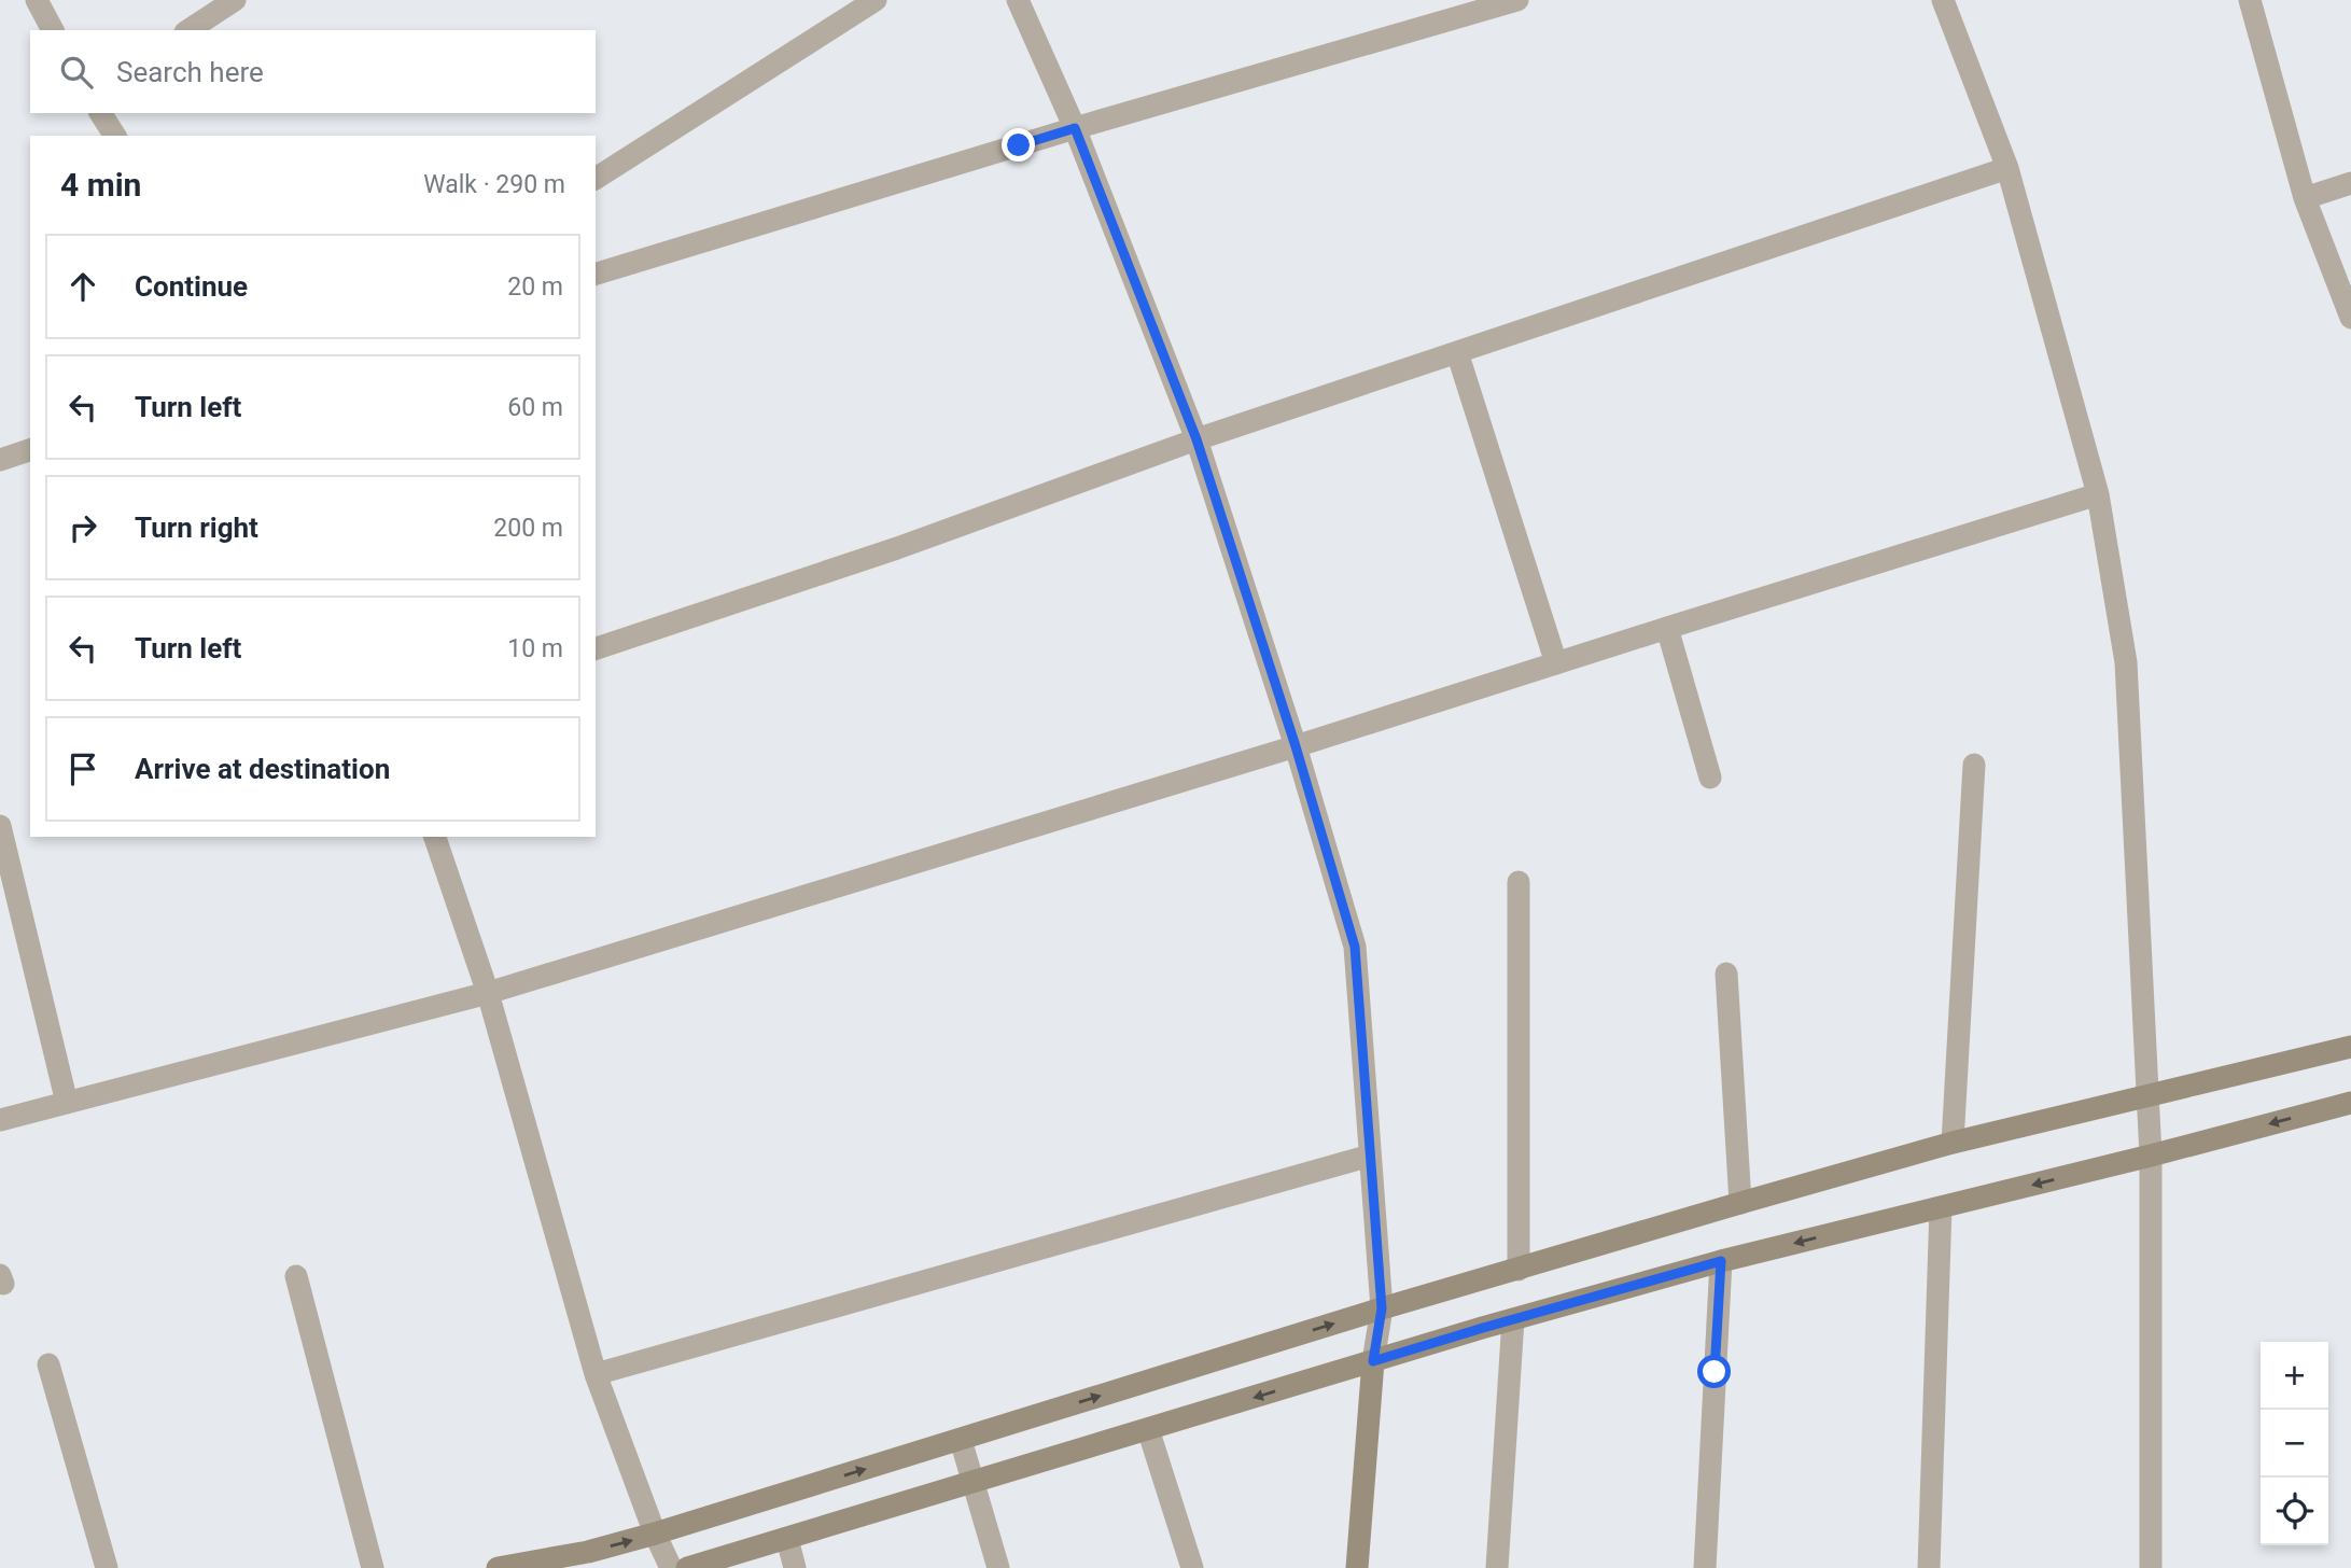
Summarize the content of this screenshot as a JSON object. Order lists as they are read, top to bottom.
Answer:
{
  "page": {
    "search": "Search here",
    "heading": ["4 min", "Walk · 290 m"],
    "list": [
      ["Continue", "20 m"],
      ["Turn left", "60 m"],
      ["Turn right", "200 m"],
      ["Turn left", "10 m"],
      "Arrive at destination"
    ],
    "map_buttons": ["+", "−"]
  }
}
